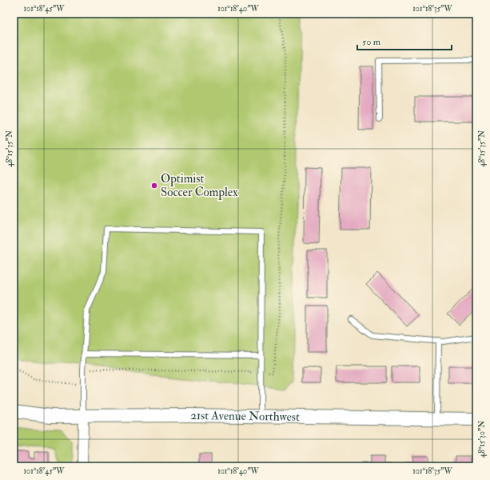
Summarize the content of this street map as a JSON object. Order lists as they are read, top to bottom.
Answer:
{
  "streets": {
    "street": ["21st Avenue Northwest"]
  },
  "places": ["Optimist Soccer Complex"],
  "scale_bar": "50 m",
  "coordinates": [
    "101°18'45\"W",
    "101°18'40\"W",
    "101°18'35\"W",
    "48°15'35\"N",
    "48°15'30\"N"
  ]
}
